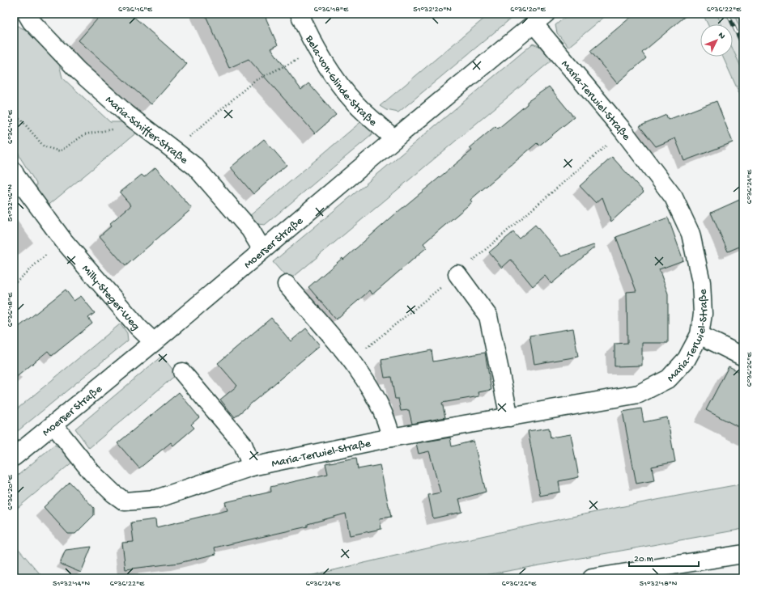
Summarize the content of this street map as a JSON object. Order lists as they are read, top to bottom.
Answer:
{
  "streets": {
    "street": [
      "Bela-von-Glinde-Straße",
      "Maria-Terwiel-Straße",
      "Maria-Schiffer-Straße",
      "Moerser Straße",
      "Milly-Steger-Weg"
    ]
  },
  "crossings": [
    ["Bela-von-Glinde-Straße", "Moerser Straße"],
    ["Maria-Terwiel-Straße", "Moerser Straße"],
    ["Maria-Schiffer-Straße", "Moerser Straße"],
    ["Moerser Straße", "Milly-Steger-Weg"]
  ],
  "scale_bar": "20 m",
  "north": "top right",
  "coordinates": [
    "6°36'16\"E",
    "6°36'18\"E",
    "51°32'20\"N",
    "6°36'20\"E",
    "6°36'22\"E",
    "6°36'24\"E",
    "51°32'16\"N",
    "6°36'26\"E",
    "51°32'14\"N",
    "51°32'18\"N"
  ]
}
